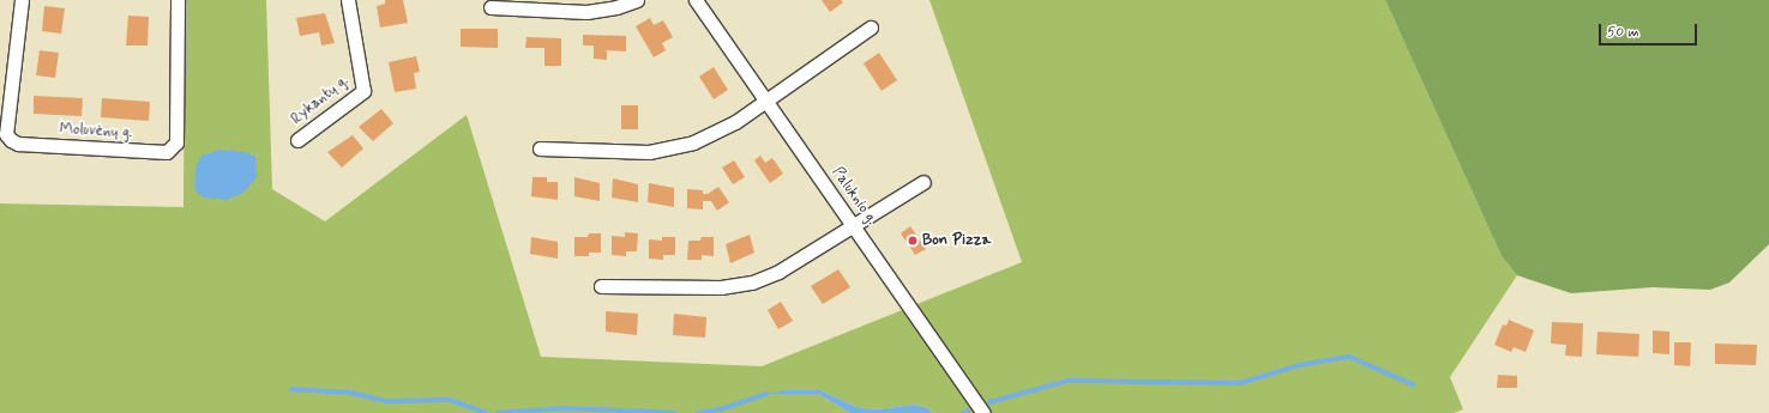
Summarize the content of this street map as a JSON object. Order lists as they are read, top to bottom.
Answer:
{
  "streets": {
    "street": ["Rykantų g.", "Moluvėnų g.", "Paluknio g."]
  },
  "places": ["Bon Pizza"],
  "scale_bar": "50 m"
}
